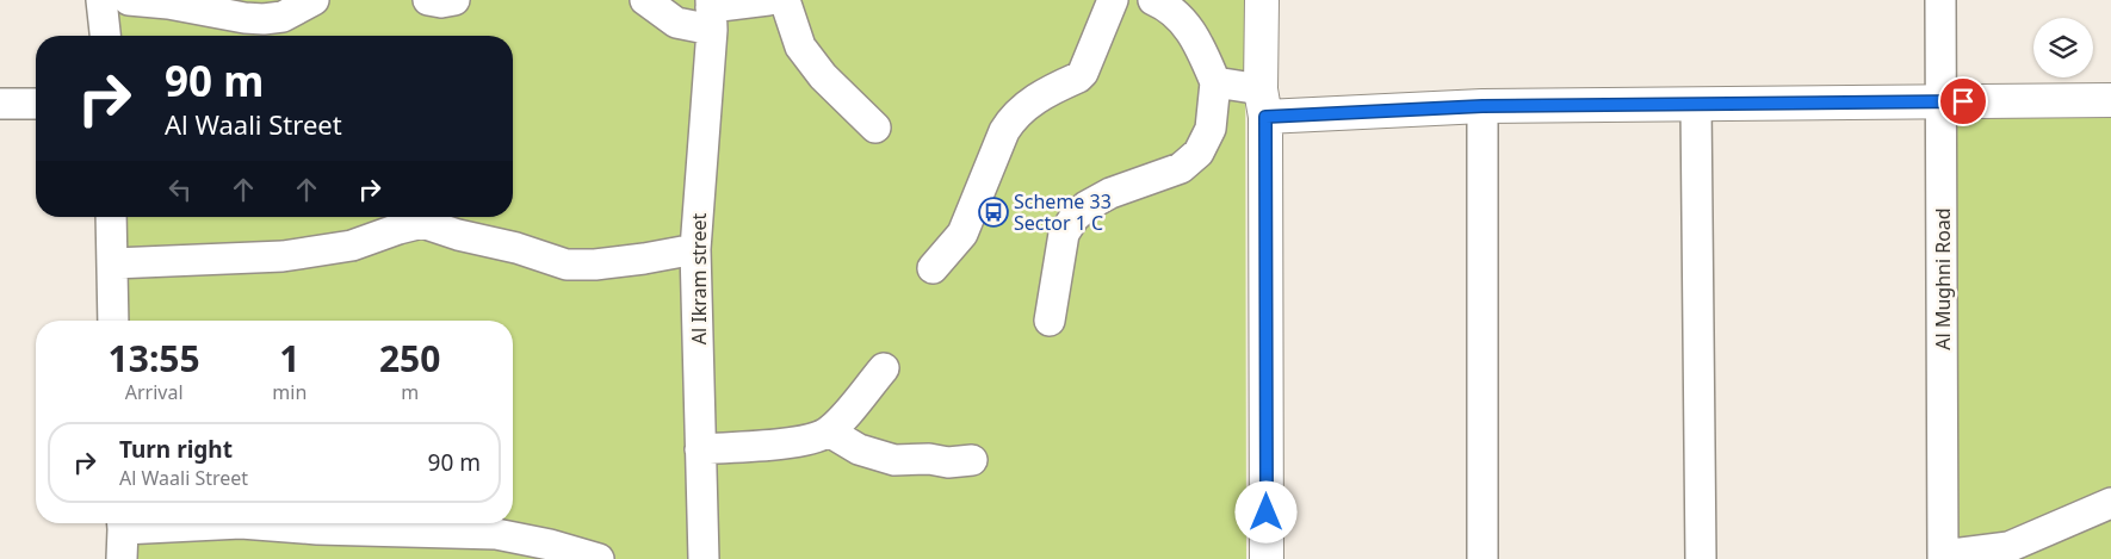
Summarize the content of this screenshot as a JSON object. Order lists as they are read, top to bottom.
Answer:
{
  "streets": {
    "street": ["Al Ikram street", "Al Mughni Road"]
  },
  "places": {
    "bus stop": ["Scheme 33 Sector 1 C"]
  },
  "page": {
    "turn": ["90 m", "Al Waali Street"],
    "eta": [
      "13:55",
      "Arrival",
      "1",
      "min",
      "250",
      "m"
    ],
    "list": [
      {
        "name": "Turn right",
        "note": "Al Waali Street",
        "value": "90 m"
      }
    ]
  }
}
